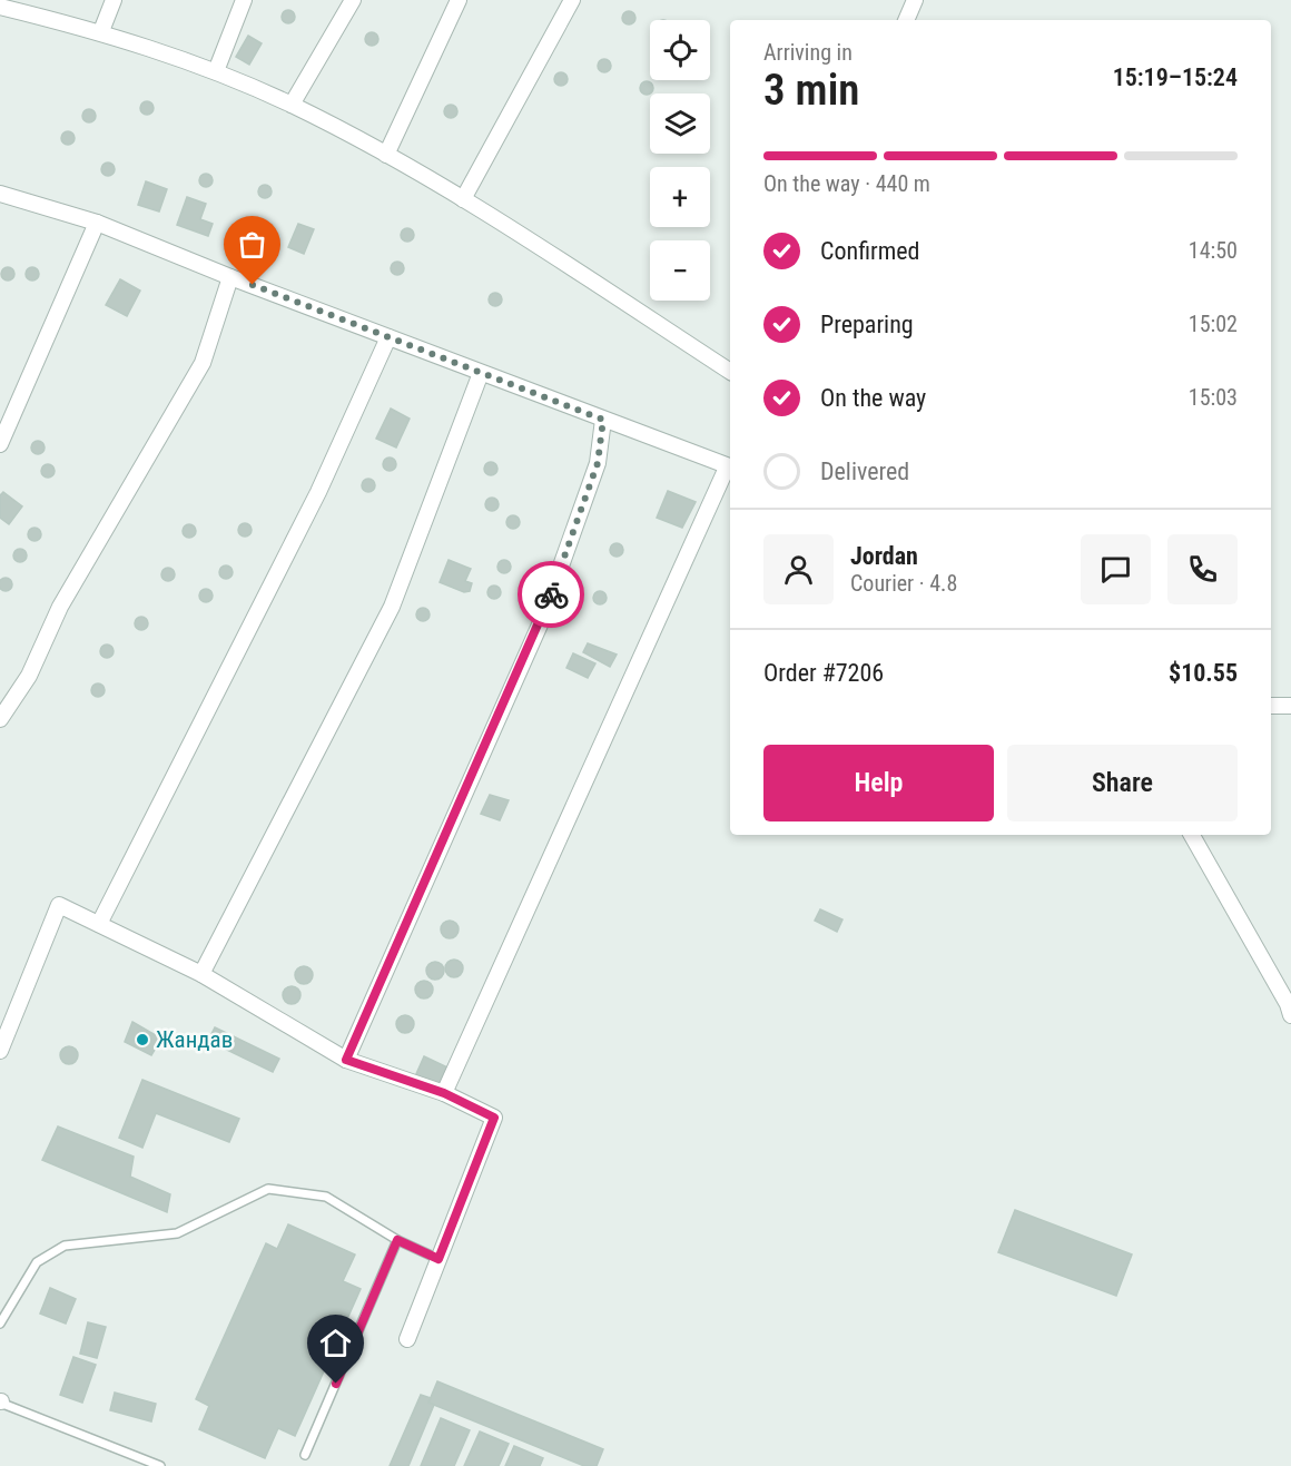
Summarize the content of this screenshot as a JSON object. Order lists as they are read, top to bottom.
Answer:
{
  "places": ["Жандав"],
  "page": {
    "map_buttons": ["+", "−"],
    "heading": ["3 min", "Arriving in", "15:19–15:24"],
    "panel": [
      "Jordan",
      "Courier · 4.8",
      "Order #7206",
      "$10.55"
    ],
    "bar": "On the way · 440 m",
    "list": [
      ["Confirmed", "14:50"],
      ["Preparing", "15:02"],
      ["On the way", "15:03"],
      "Delivered"
    ],
    "buttons": ["Help", "Share"]
  }
}
